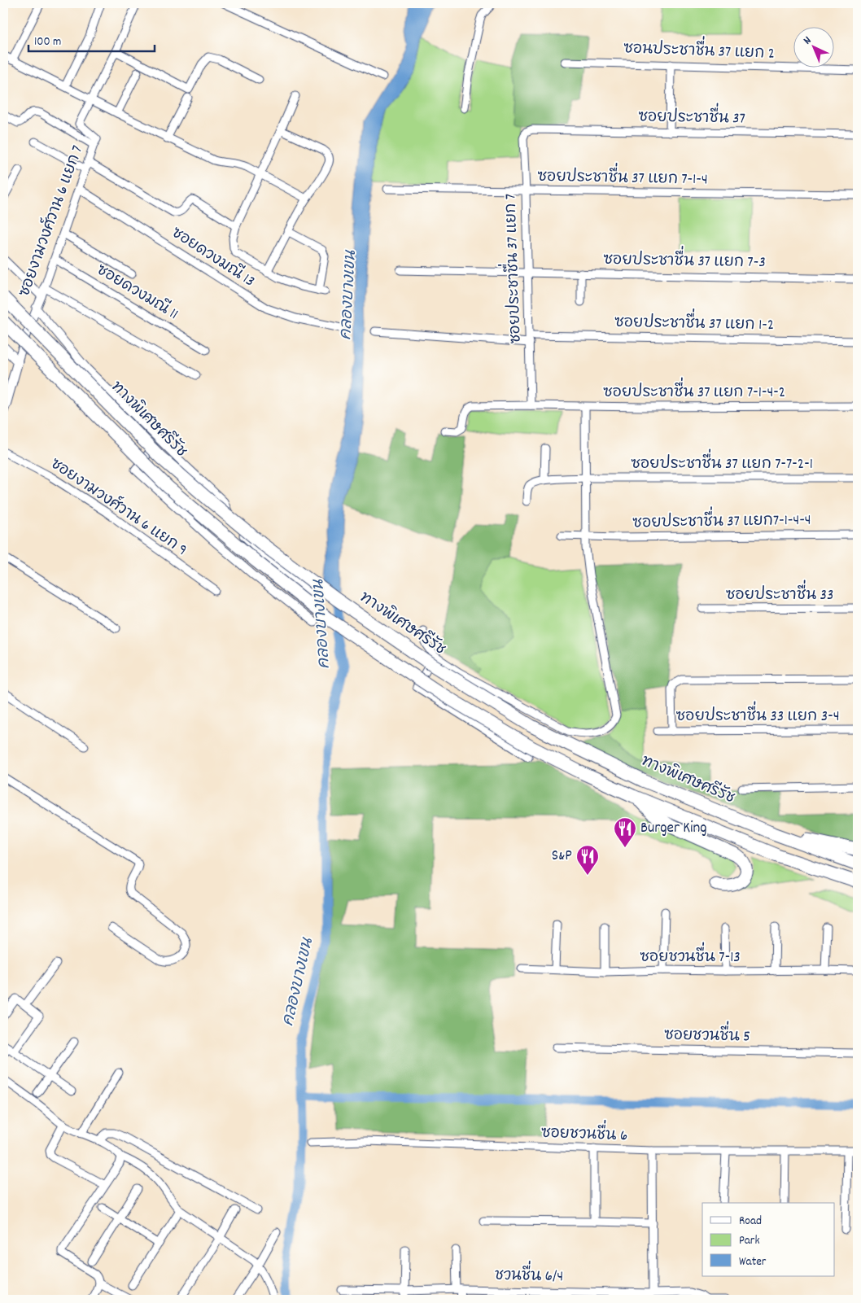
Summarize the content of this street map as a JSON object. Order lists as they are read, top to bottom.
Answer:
{
  "streets": {
    "highway": ["ทางพิเศษศรีรัช"],
    "street": [
      "ซอนประชาชื่น 37 แยก 2",
      "ซอยประชาชื่น 37",
      "ซอยประชาชื่น 37 แยก 7-1-4",
      "ซอยงามวงศ์วาน 6 แยก 7",
      "ซอยดวงมณี 13",
      "ซอยประชาชื่น 37 แยก 7-3",
      "ซอยประชาชื่น 37 แยก 7",
      "ซอยดวงมณี 11",
      "ซอยประชาชื่น 37 แยก 1-2",
      "ซอยประชาชื่น 37 แยก 7-1-4-2",
      "ซอยประชาชื่น 37 แยก 7-7-2-1",
      "ซอยงามวงศ์วาน 6 แยก 9",
      "ซอยประชาชื่น 37 แยก7-1-4-4",
      "ซอยประชาชื่น 33",
      "ซอยประชาชื่น 33 แยก 3-4",
      "ซอยชวนชื่น 7-13",
      "ซอยชวนชื่น 5",
      "ซอยชวนชื่น 6",
      "ชวนชื่น 6/4"
    ]
  },
  "crossings": [
    ["ซอยประชาชื่น 37", "ซอยประชาชื่น 37 แยก 7"],
    ["ซอยประชาชื่น 37 แยก 7-1-4", "ซอยประชาชื่น 37 แยก 7"],
    ["ซอยงามวงศ์วาน 6 แยก 7", "ซอยดวงมณี 13"],
    ["ซอยงามวงศ์วาน 6 แยก 7", "ซอยดวงมณี 11"],
    ["ซอยประชาชื่น 37 แยก 7-3", "ซอยประชาชื่น 37 แยก 7"],
    ["ซอยประชาชื่น 37 แยก 7", "ซอยประชาชื่น 37 แยก 1-2"],
    ["ซอยประชาชื่น 37 แยก 7", "ซอยประชาชื่น 37 แยก 7-1-4-2"]
  ],
  "water": ["คลองบางเขน"],
  "places": {
    "restaurant": ["Burger King", "S&P"]
  },
  "legend": ["Road", "Park", "Water"],
  "scale_bar": "100 m",
  "north": "top left"
}
